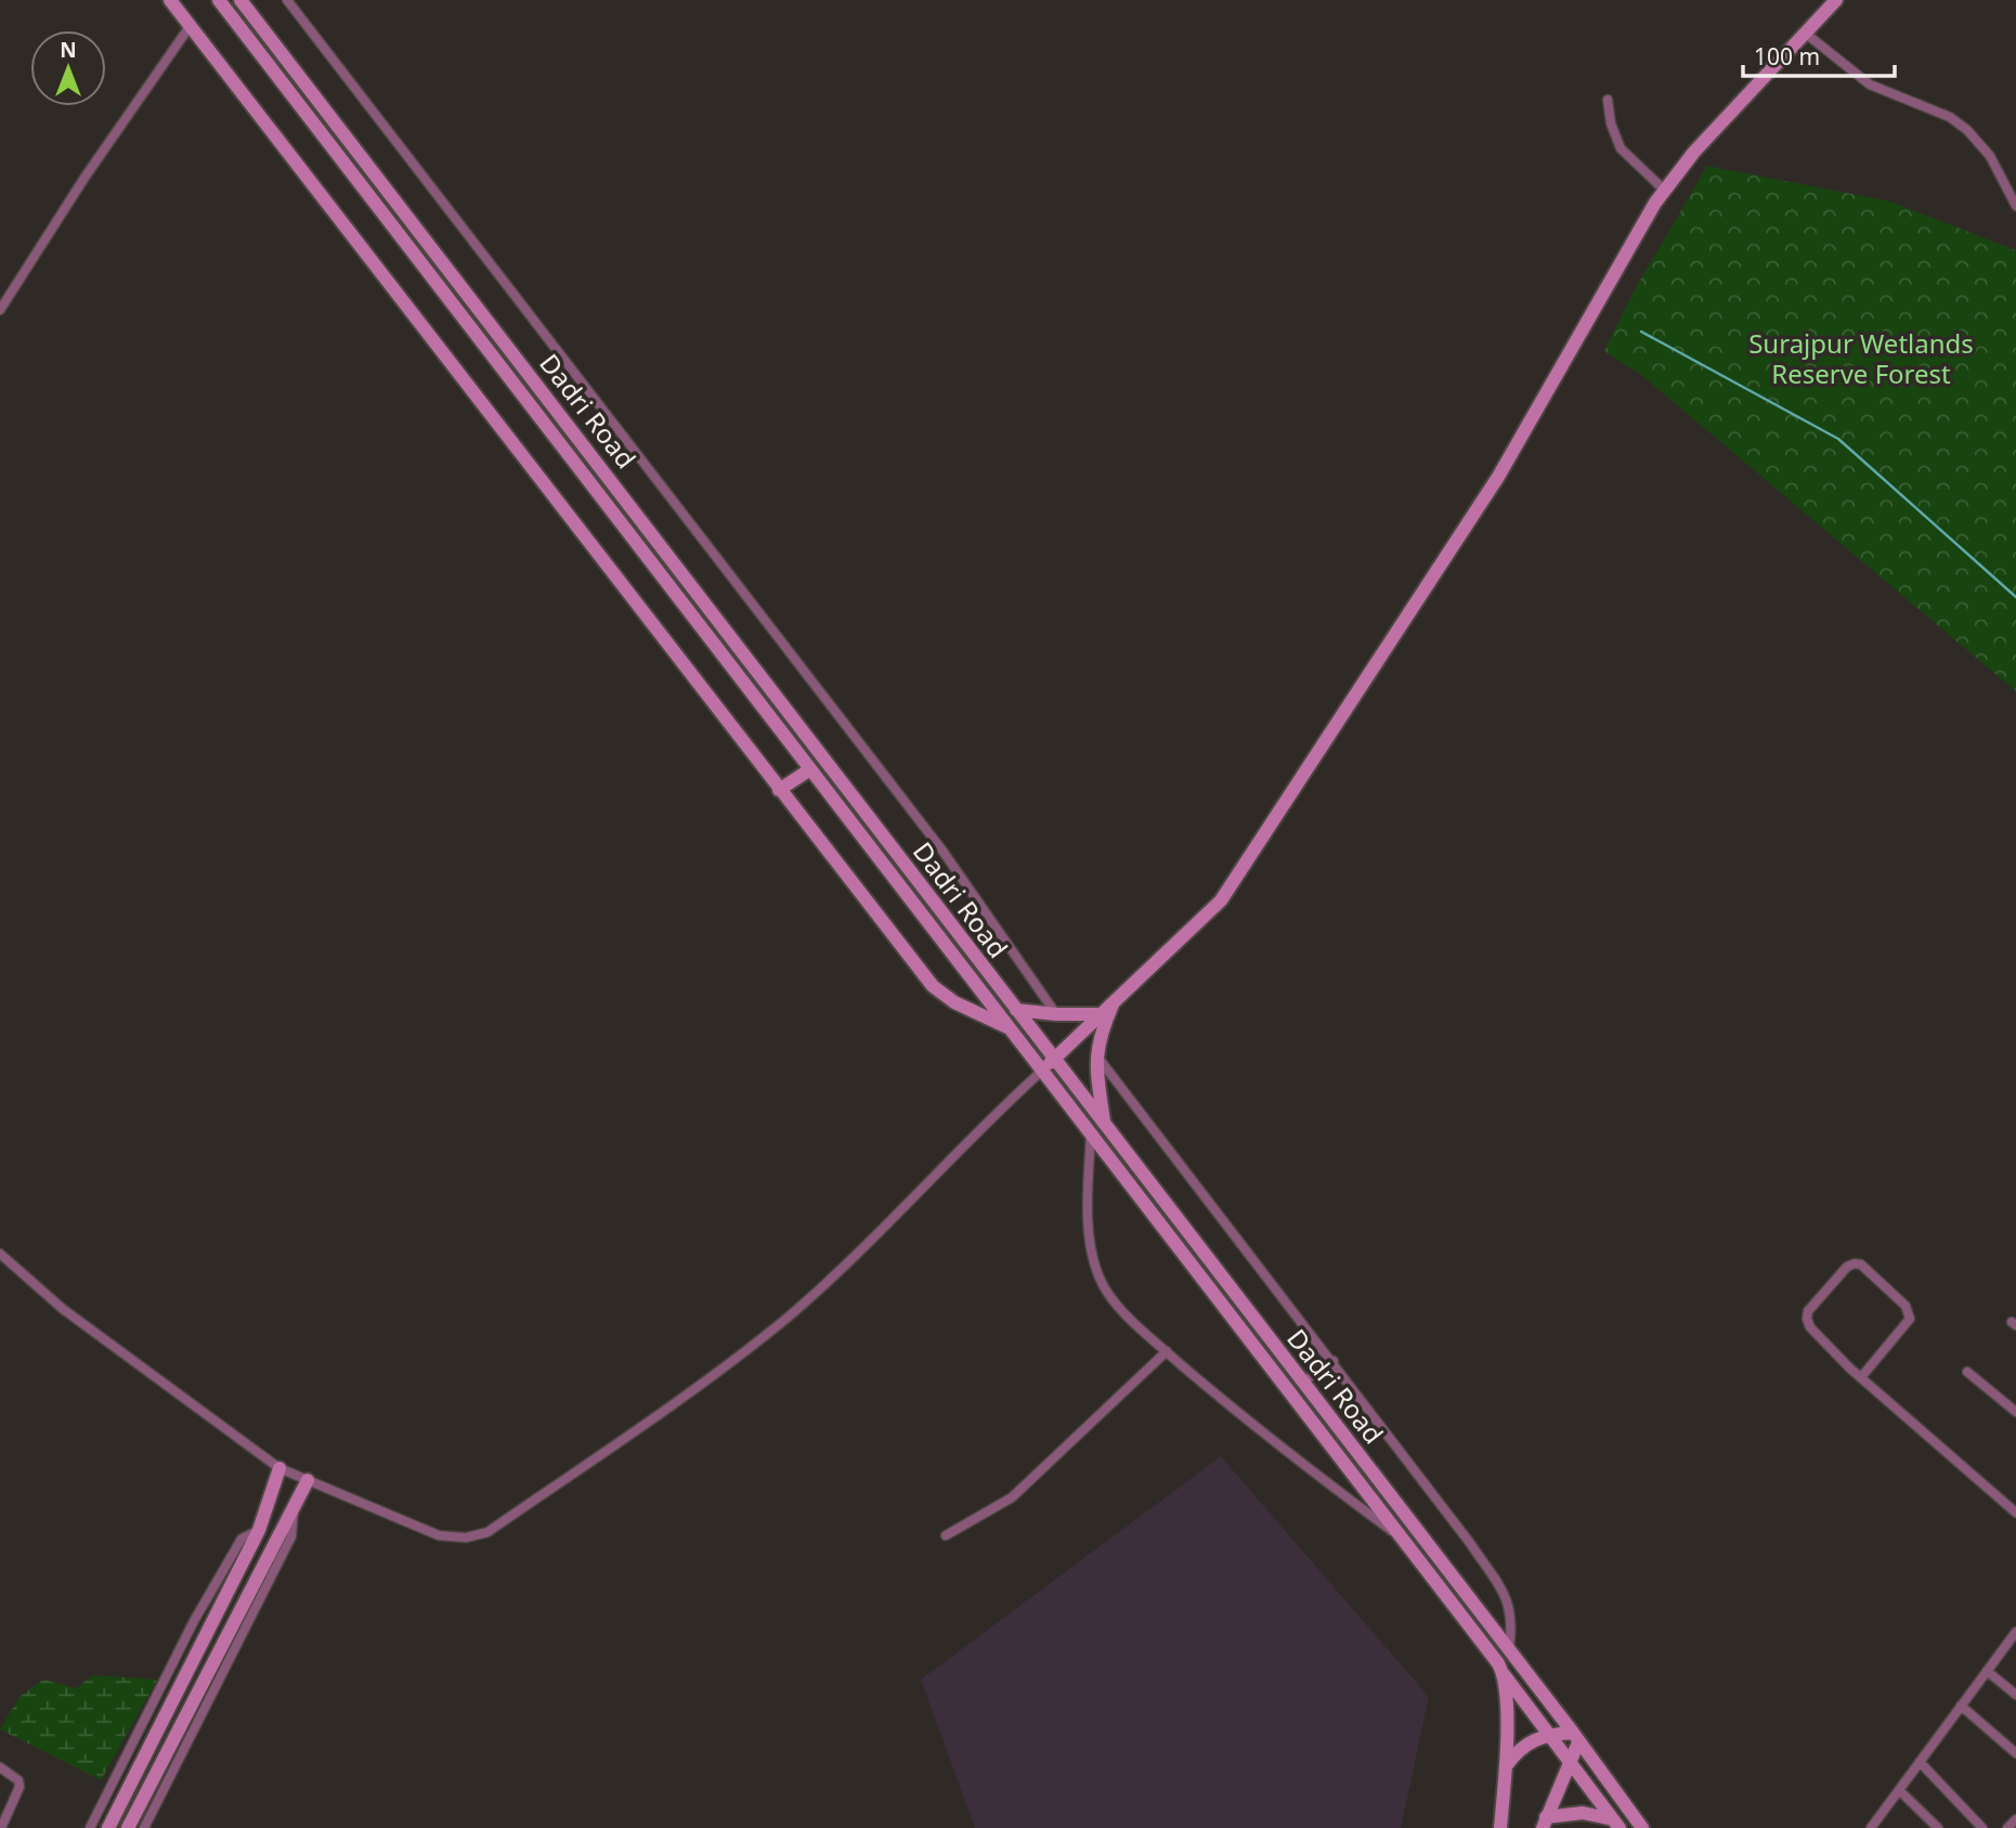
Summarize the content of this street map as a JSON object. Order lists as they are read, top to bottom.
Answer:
{
  "streets": {
    "main road": ["Dadri Road"]
  },
  "parks": ["Surajpur Wetlands Reserve Forest"],
  "scale_bar": "100 m",
  "north": "top"
}
